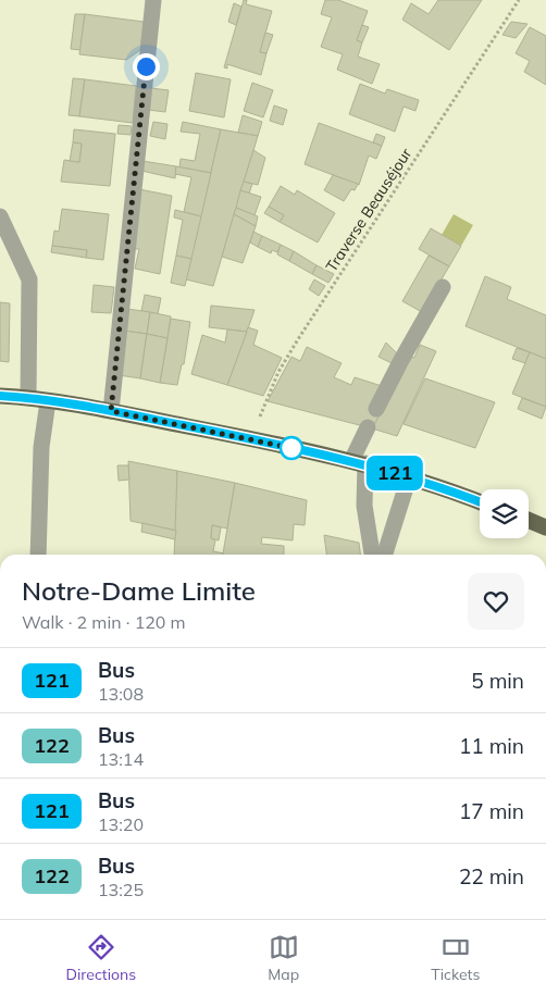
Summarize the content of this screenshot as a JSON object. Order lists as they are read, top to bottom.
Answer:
{
  "streets": {
    "path": ["Traverse Beauséjour"]
  },
  "lines": ["bus line 121"],
  "page": {
    "on_map": "121",
    "heading": ["Notre-Dame Limite", "Walk · 2 min · 120 m"],
    "list": [
      {
        "mark": "121",
        "name": "Bus",
        "note": "13:08",
        "value": "5 min"
      },
      {
        "mark": "122",
        "name": "Bus",
        "note": "13:14",
        "value": "11 min"
      },
      {
        "mark": "121",
        "name": "Bus",
        "note": "13:20",
        "value": "17 min"
      },
      {
        "mark": "122",
        "name": "Bus",
        "note": "13:25",
        "value": "22 min"
      }
    ],
    "tabs": ["Directions", "Map", "Tickets"]
  }
}
